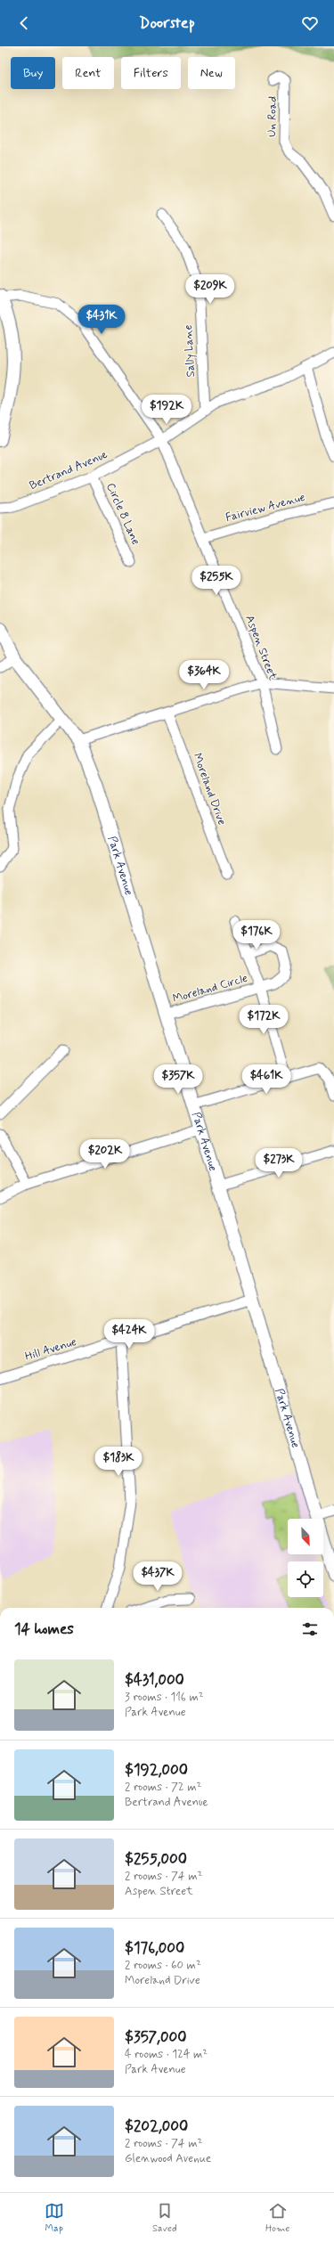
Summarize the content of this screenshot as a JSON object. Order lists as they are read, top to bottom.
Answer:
{
  "streets": {
    "street": [
      "Un Road",
      "Sally Lane",
      "Bertrand Avenue",
      "Fairview Avenue",
      "Circle 8 Lane",
      "Aspen Street",
      "Moreland Drive",
      "Park Avenue",
      "Moreland Circle",
      "Hill Avenue"
    ]
  },
  "crossings": [
    ["Sally Lane", "Bertrand Avenue"],
    ["Bertrand Avenue", "Circle 8 Lane"],
    ["Bertrand Avenue", "Aspen Street"],
    ["Fairview Avenue", "Aspen Street"],
    ["Park Avenue", "Moreland Circle"],
    ["Park Avenue", "Hill Avenue"]
  ],
  "north": "bottom right",
  "page": {
    "header": "Doorstep",
    "chip": [
      "Buy",
      "Rent",
      "Filters",
      "New"
    ],
    "price": [
      "$209K",
      "$431K",
      "$192K",
      "$255K",
      "$364K",
      "$176K",
      "$172K",
      "$357K",
      "$461K",
      "$202K",
      "$273K",
      "$424K",
      "$183K",
      "$437K"
    ],
    "heading": "14 homes",
    "list": [
      {
        "name": "$431,000",
        "note": "3 rooms · 116 m² · Park Avenue"
      },
      {
        "name": "$192,000",
        "note": "2 rooms · 72 m² · Bertrand Avenue"
      },
      {
        "name": "$255,000",
        "note": "2 rooms · 74 m² · Aspen Street"
      },
      {
        "name": "$176,000",
        "note": "2 rooms · 60 m² · Moreland Drive"
      },
      {
        "name": "$357,000",
        "note": "4 rooms · 124 m² · Park Avenue"
      },
      {
        "name": "$202,000",
        "note": "2 rooms · 74 m² · Glenwood Avenue"
      }
    ],
    "tabs": ["Map", "Saved", "Home"]
  }
}
